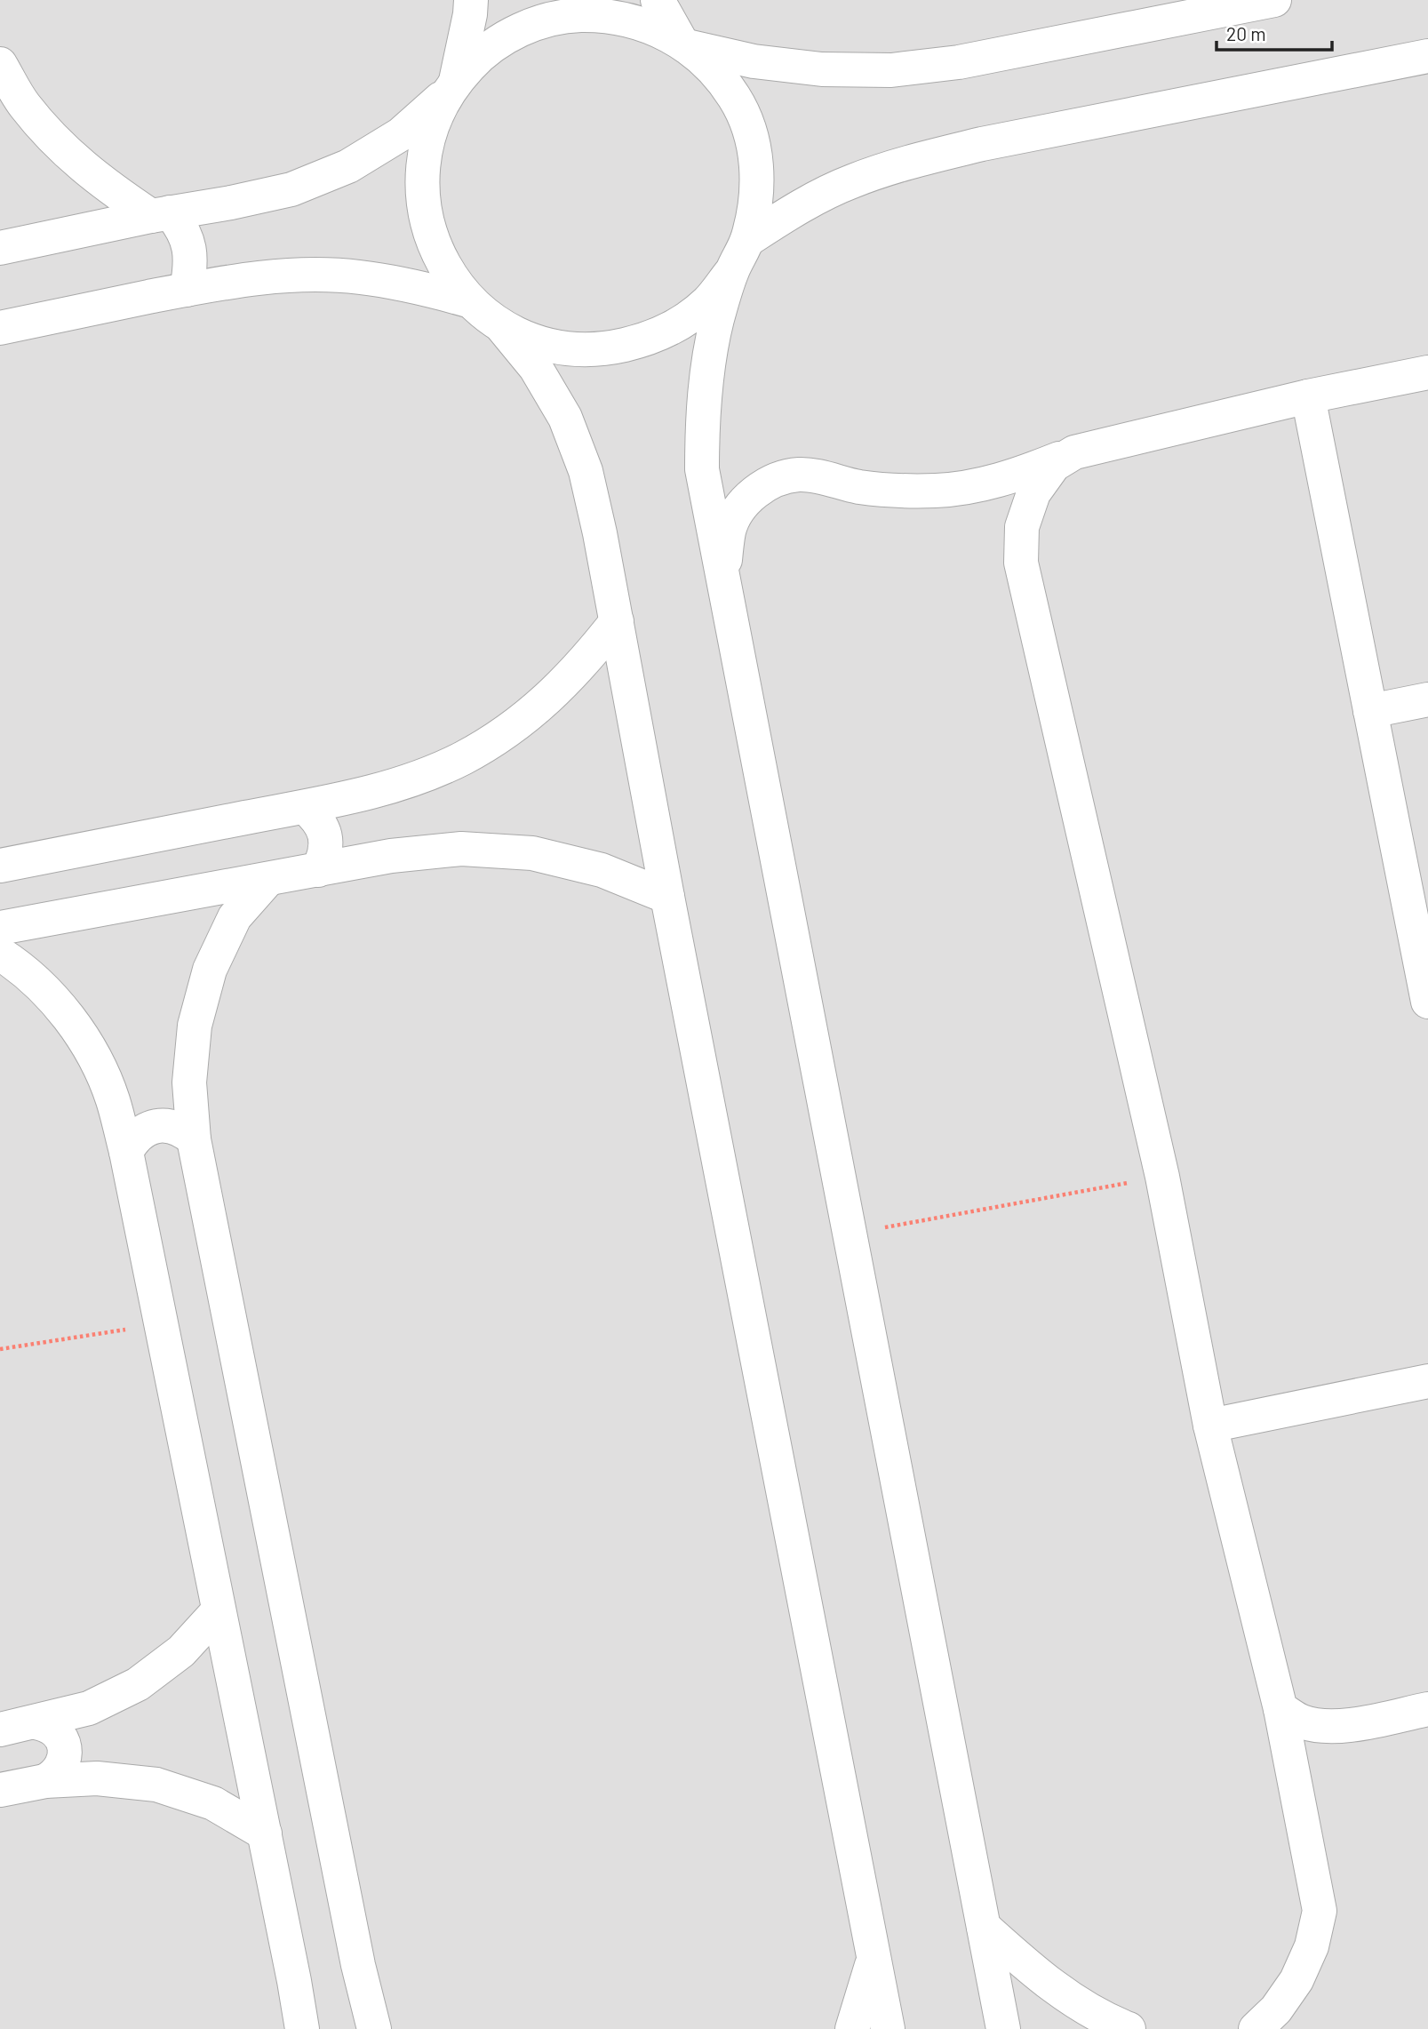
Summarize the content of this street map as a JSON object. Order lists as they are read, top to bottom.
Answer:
{
  "scale_bar": "20 m"
}
